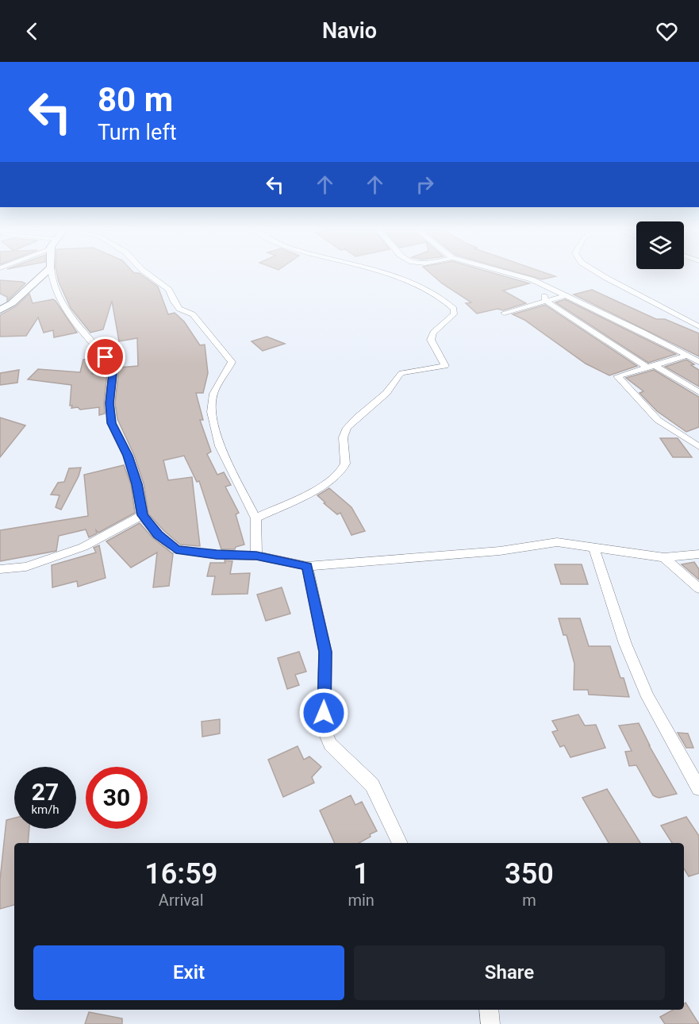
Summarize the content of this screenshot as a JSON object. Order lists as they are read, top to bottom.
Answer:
{
  "page": {
    "header": "Navio",
    "turn": ["80 m", "Turn left"],
    "speed": "27 km/h",
    "limit": "30",
    "eta": [
      "16:59",
      "Arrival",
      "1",
      "min",
      "350",
      "m"
    ],
    "buttons": ["Exit", "Share"]
  }
}
